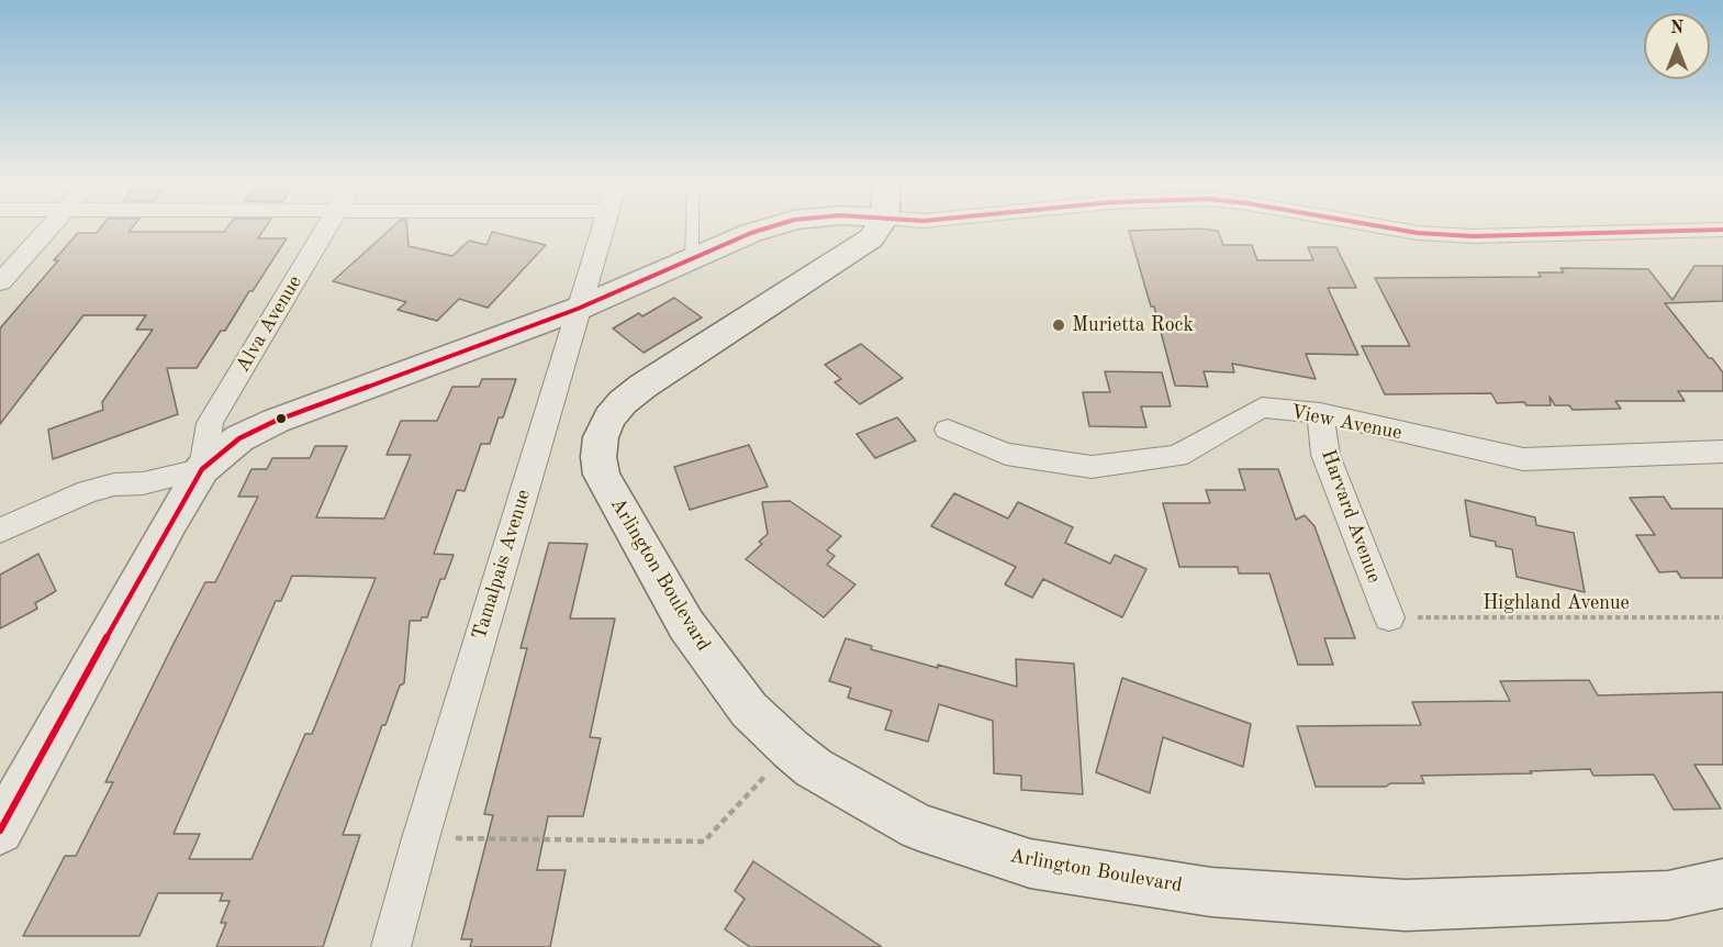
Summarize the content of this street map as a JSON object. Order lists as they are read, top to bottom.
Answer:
{
  "streets": {
    "main road": ["Arlington Boulevard"],
    "street": [
      "Alva Avenue",
      "View Avenue",
      "Harvard Avenue",
      "Tamalpais Avenue"
    ],
    "path": ["Highland Avenue"]
  },
  "crossings": [
    ["View Avenue", "Harvard Avenue"],
    ["Harvard Avenue", "Highland Avenue"]
  ],
  "places": ["Murietta Rock"],
  "north": "top"
}
